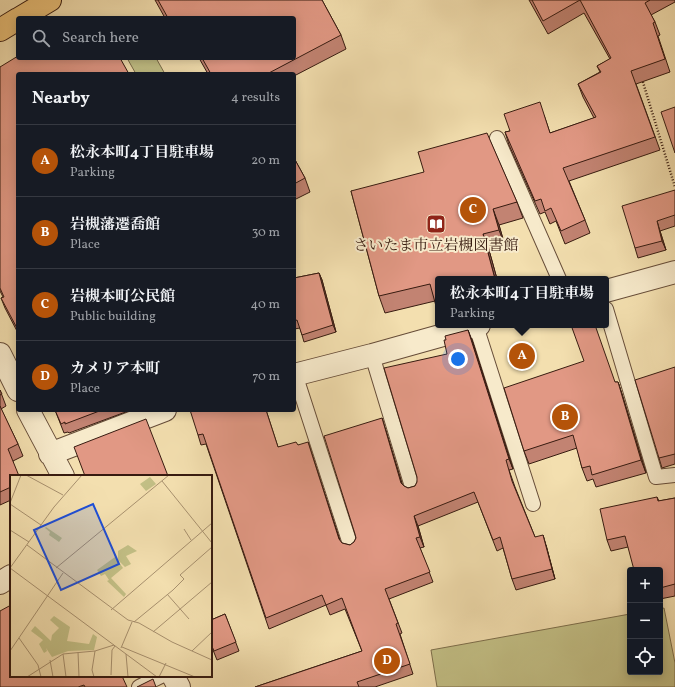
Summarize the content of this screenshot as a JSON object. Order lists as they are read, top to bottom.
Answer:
{
  "places": {
    "library": ["さいたま市立岩槻図書館"]
  },
  "page": {
    "search": "Search here",
    "heading": ["Nearby", "4 results"],
    "list": [
      {
        "mark": "A",
        "name": "松永本町4丁目駐車場",
        "note": "Parking",
        "value": "20 m"
      },
      {
        "mark": "B",
        "name": "岩槻藩遷喬館",
        "note": "Place",
        "value": "30 m"
      },
      {
        "mark": "C",
        "name": "岩槻本町公民館",
        "note": "Public building",
        "value": "40 m"
      },
      {
        "mark": "D",
        "name": "カメリア本町",
        "note": "Place",
        "value": "70 m"
      }
    ],
    "pins": [
      "C",
      "A",
      "B",
      "D"
    ],
    "popup": ["松永本町4丁目駐車場", "Parking"],
    "map_buttons": ["+", "−"]
  }
}
